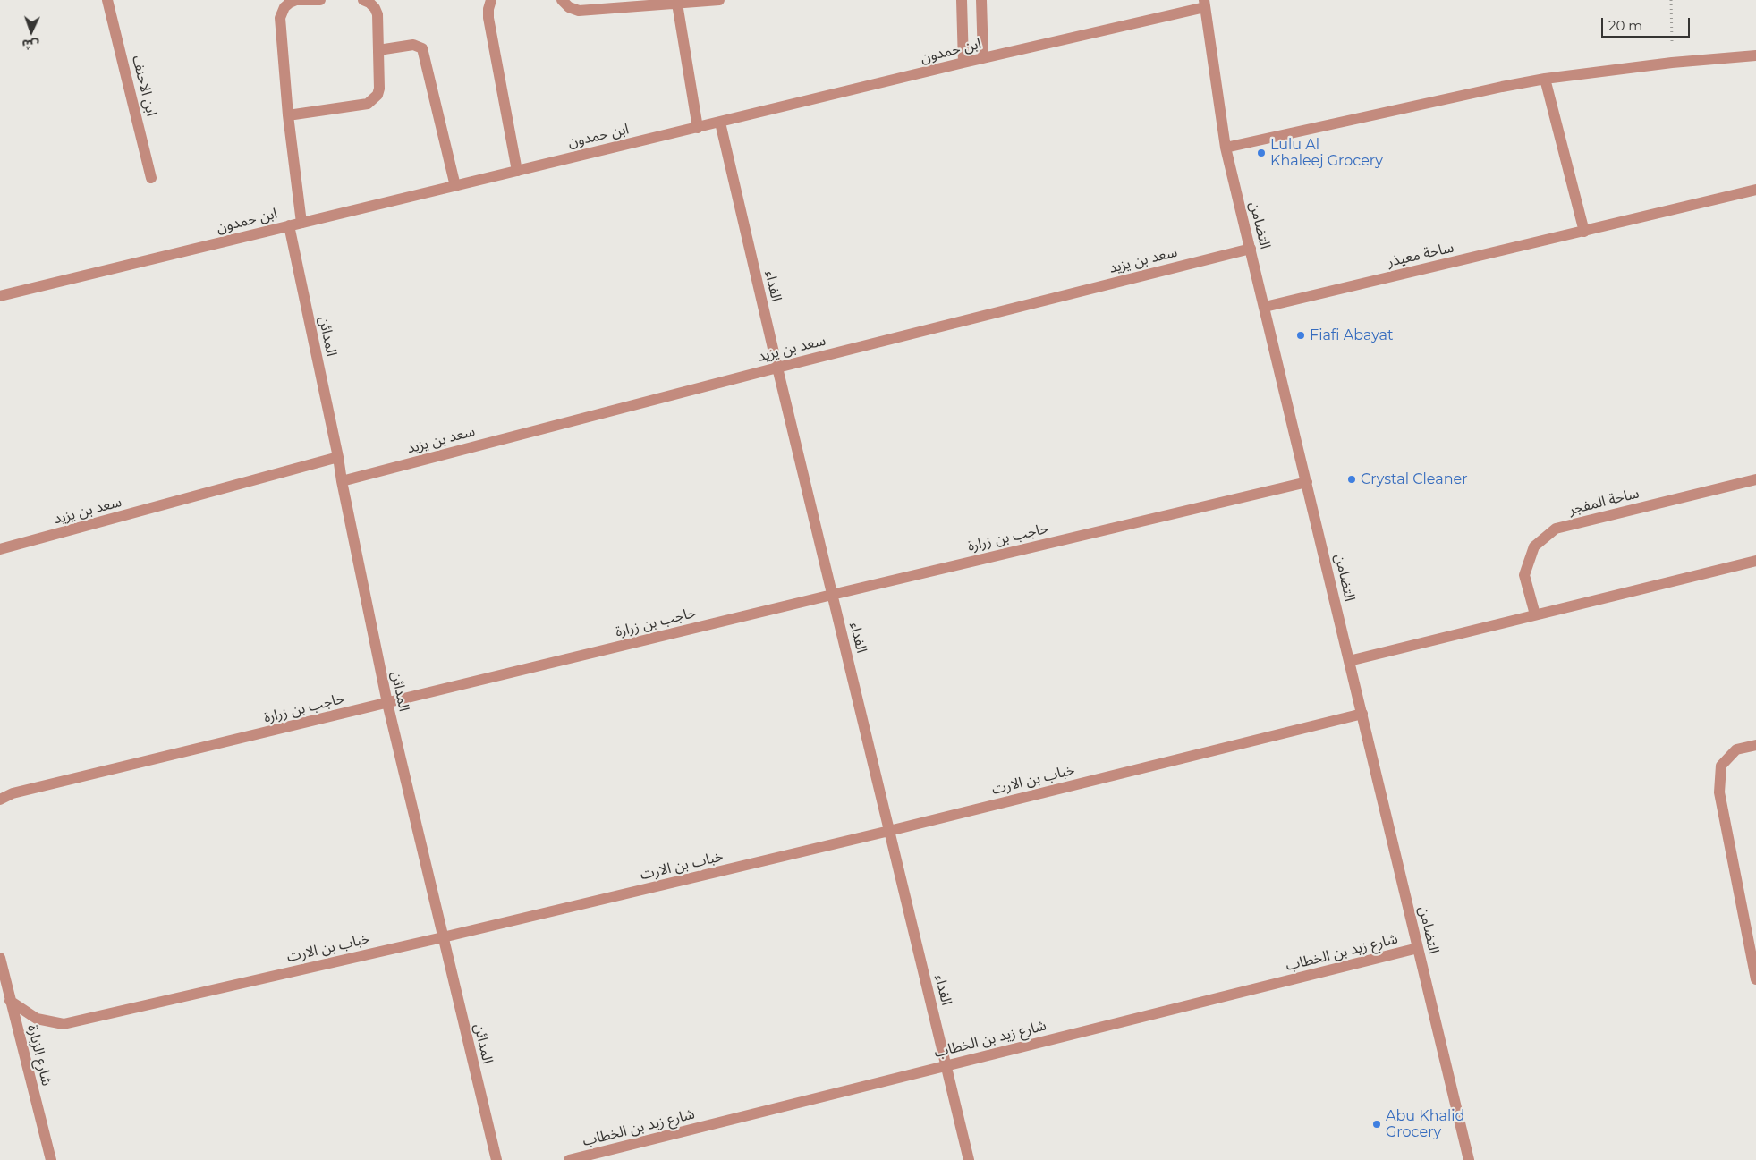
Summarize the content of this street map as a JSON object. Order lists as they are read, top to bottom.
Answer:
{
  "streets": {
    "street": [
      "ابن حمدون",
      "ابن الاحنف",
      "التضامن",
      "ساحة معيذر",
      "سعد بن يزيد",
      "الفداء",
      "المدائن",
      "ساحة المفجر",
      "حاجب بن زرارة",
      "خباب بن الارت",
      "شارع زيد بن الخطاب",
      "شارع الزبارة"
    ]
  },
  "crossings": [
    ["ابن حمدون", "التضامن"],
    ["ابن حمدون", "الفداء"],
    ["ابن حمدون", "المدائن"],
    ["التضامن", "ساحة معيذر"],
    ["التضامن", "سعد بن يزيد"],
    ["التضامن", "حاجب بن زرارة"],
    ["التضامن", "خباب بن الارت"],
    ["التضامن", "شارع زيد بن الخطاب"],
    ["سعد بن يزيد", "الفداء"],
    ["سعد بن يزيد", "المدائن"],
    ["الفداء", "حاجب بن زرارة"],
    ["الفداء", "خباب بن الارت"],
    ["الفداء", "شارع زيد بن الخطاب"],
    ["المدائن", "حاجب بن زرارة"],
    ["المدائن", "خباب بن الارت"],
    ["خباب بن الارت", "شارع الزبارة"]
  ],
  "places": [
    "Lulu Al Khaleej Grocery",
    "Fiafi Abayat",
    "Crystal Cleaner",
    "Abu Khalid Grocery"
  ],
  "scale_bar": "20 m",
  "north": "bottom"
}
